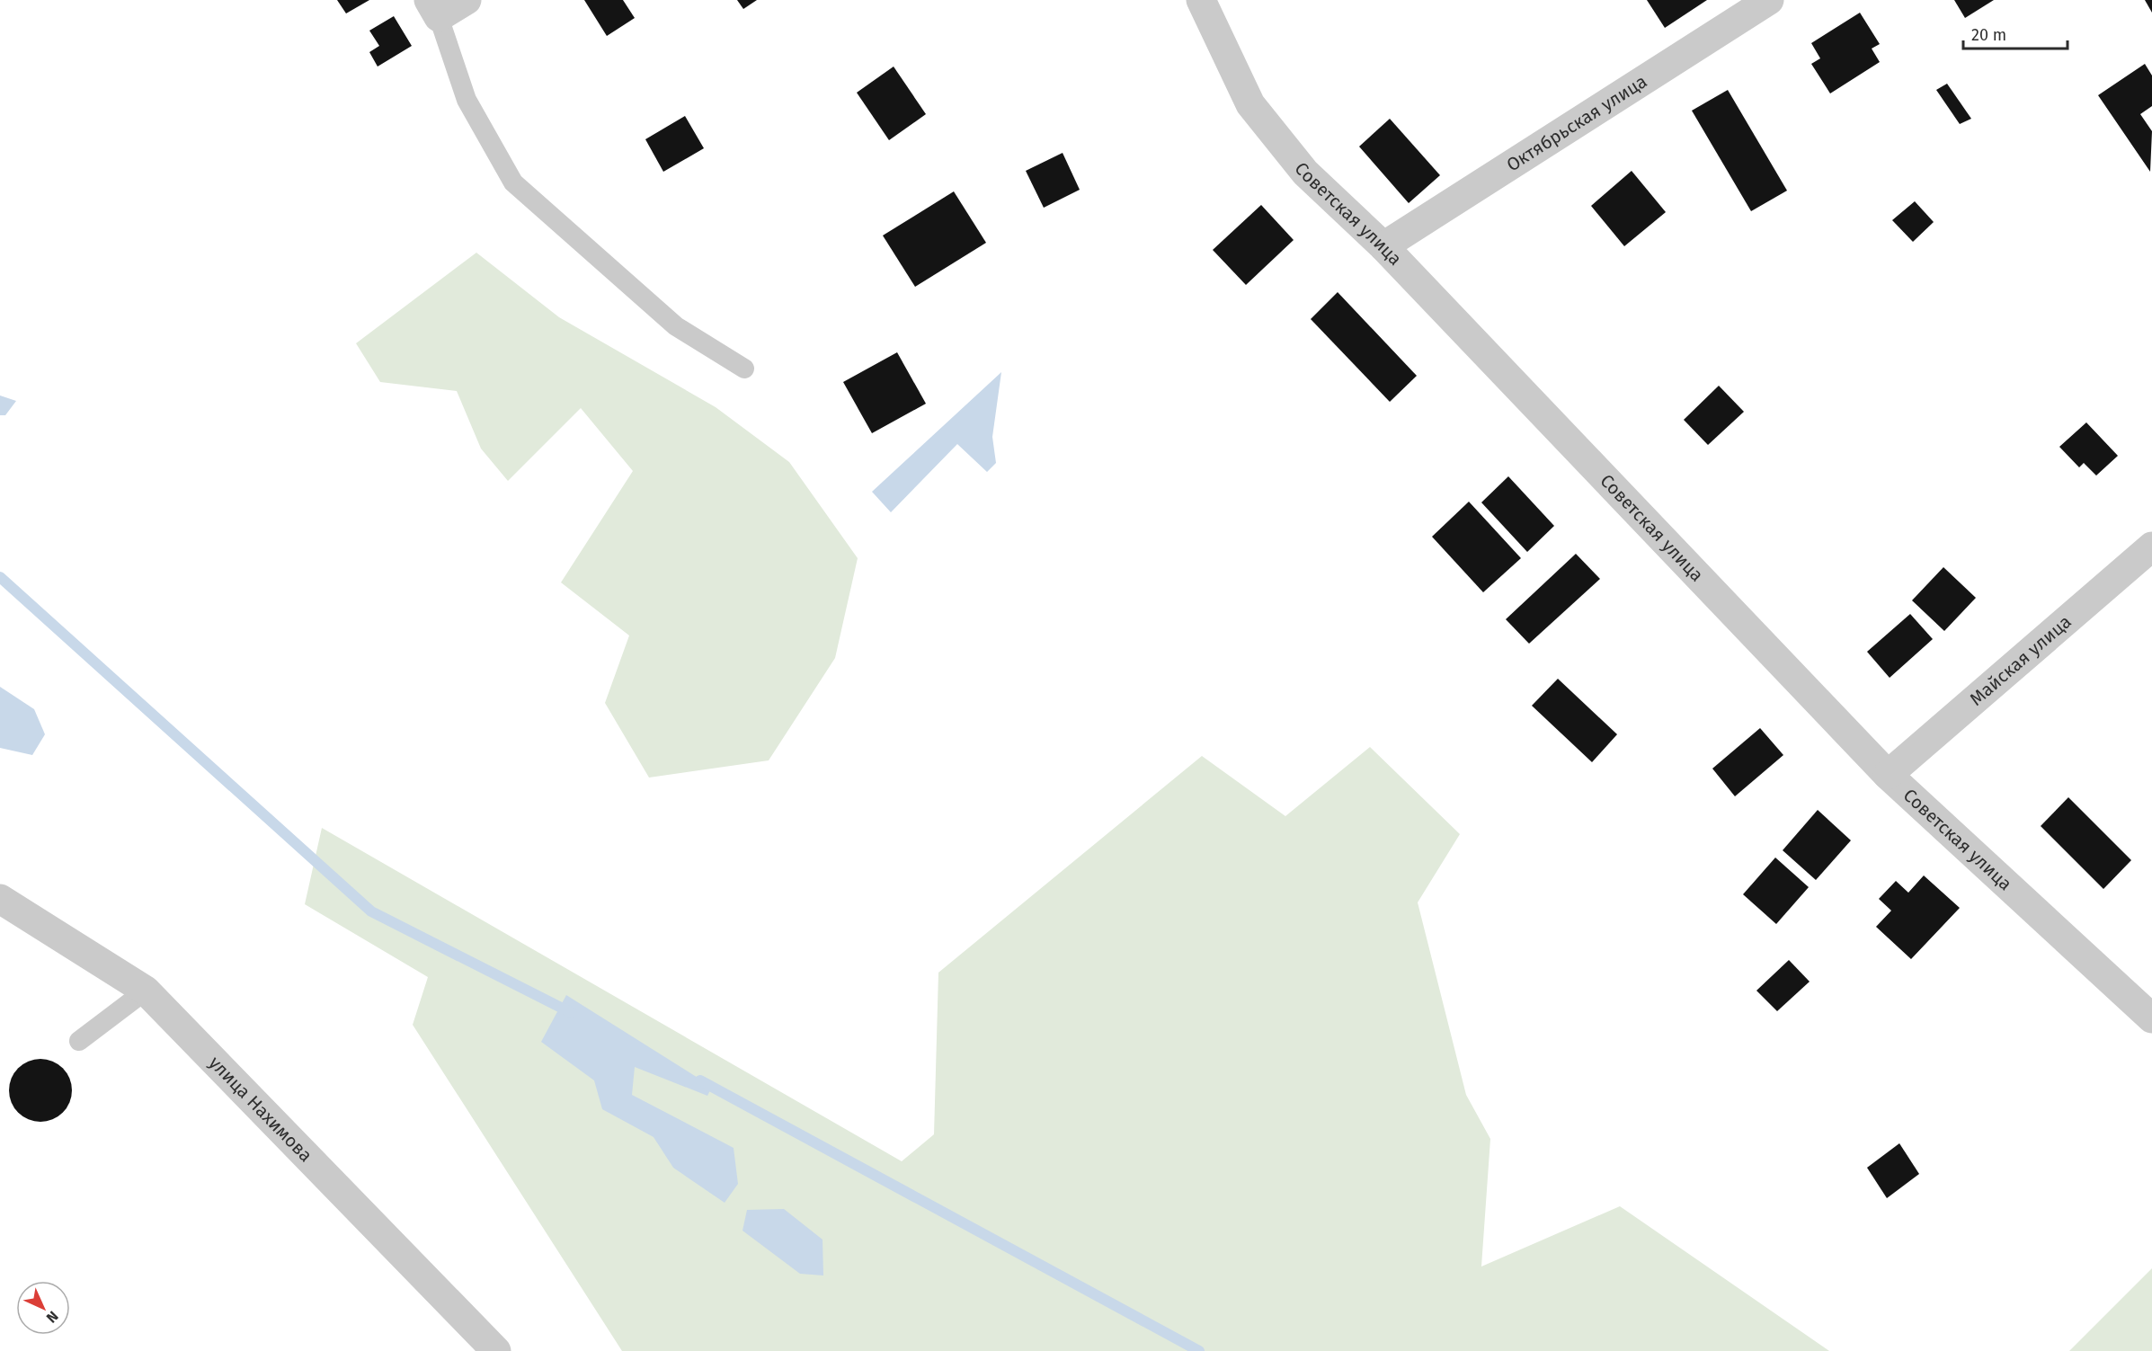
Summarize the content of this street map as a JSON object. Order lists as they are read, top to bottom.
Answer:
{
  "streets": {
    "street": [
      "Октябрьская улица",
      "Советская улица",
      "Майская улица",
      "улица Нахимова"
    ]
  },
  "crossings": [
    ["Октябрьская улица", "Советская улица"],
    ["Советская улица", "Майская улица"]
  ],
  "scale_bar": "20 m",
  "north": "bottom right"
}
